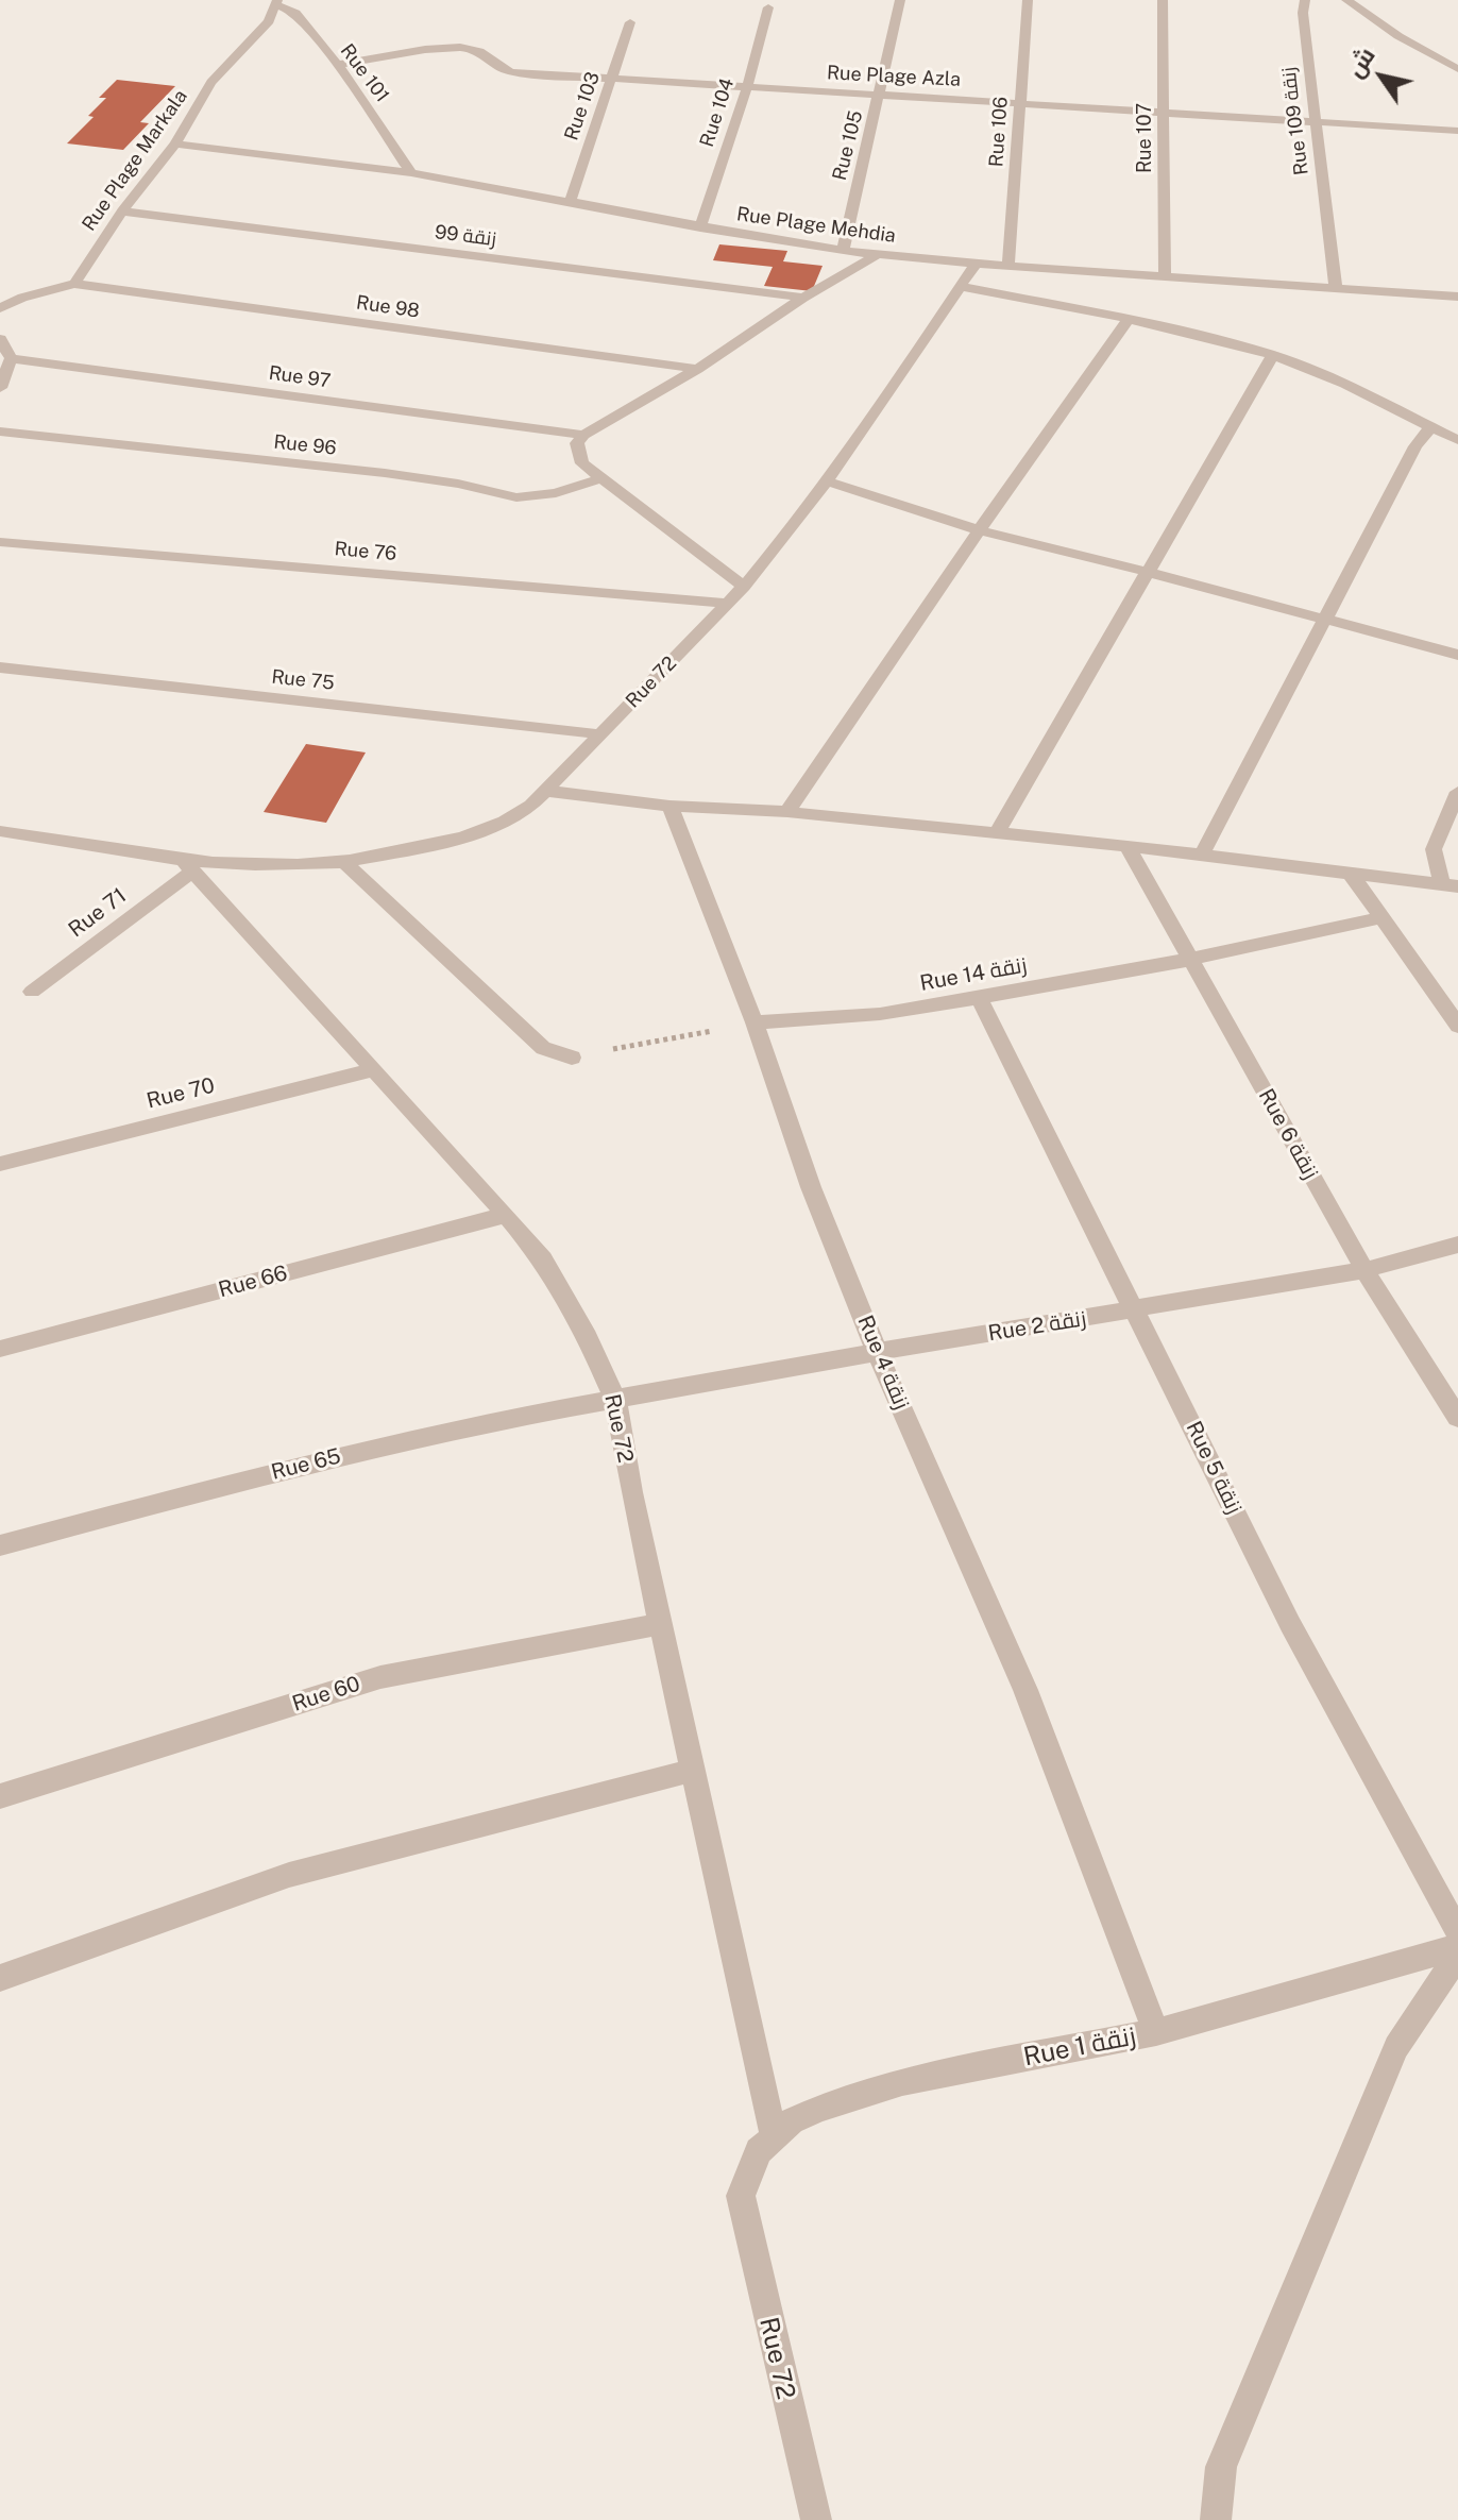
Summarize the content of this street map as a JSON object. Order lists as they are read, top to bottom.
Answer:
{
  "streets": {
    "street": [
      "Rue 101",
      "Rue Plage Azla",
      "Rue 103",
      "Rue 104",
      "Rue 109 زنقة",
      "Rue 106",
      "Rue 107",
      "Rue 105",
      "Rue Plage Markala",
      "Rue Plage Mehdia",
      "زنقة 99",
      "Rue 98",
      "Rue 97",
      "Rue 96",
      "Rue 76",
      "Rue 75",
      "Rue 72",
      "Rue 71",
      "Rue 14 زنقة",
      "Rue 70",
      "Rue 6 زنقة",
      "Rue 66",
      "Rue 2 زنقة",
      "Rue 4 زنقة",
      "Rue 65",
      "Rue 5 زنقة",
      "Rue 60",
      "Rue 1 زنقة"
    ]
  },
  "crossings": [
    ["Rue 101", "Rue Plage Azla"],
    ["Rue 101", "Rue Plage Markala"],
    ["Rue 101", "Rue Plage Mehdia"],
    ["Rue Plage Azla", "Rue 103"],
    ["Rue Plage Azla", "Rue 104"],
    ["Rue Plage Azla", "Rue 109 زنقة"],
    ["Rue Plage Azla", "Rue 106"],
    ["Rue Plage Azla", "Rue 107"],
    ["Rue Plage Azla", "Rue 105"],
    ["Rue 103", "Rue Plage Mehdia"],
    ["Rue 104", "Rue Plage Mehdia"],
    ["Rue 109 زنقة", "Rue Plage Mehdia"],
    ["Rue 106", "Rue Plage Mehdia"],
    ["Rue 107", "Rue Plage Mehdia"],
    ["Rue 105", "Rue Plage Mehdia"],
    ["Rue Plage Markala", "Rue Plage Mehdia"],
    ["Rue Plage Markala", "زنقة 99"],
    ["Rue Plage Markala", "Rue 98"],
    ["Rue Plage Mehdia", "Rue 72"],
    ["Rue 76", "Rue 72"],
    ["Rue 75", "Rue 72"],
    ["Rue 72", "Rue 71"],
    ["Rue 72", "Rue 70"],
    ["Rue 72", "Rue 66"],
    ["Rue 72", "Rue 2 زنقة"],
    ["Rue 72", "Rue 65"],
    ["Rue 72", "Rue 60"],
    ["Rue 72", "Rue 1 زنقة"],
    ["Rue 14 زنقة", "Rue 6 زنقة"],
    ["Rue 14 زنقة", "Rue 4 زنقة"],
    ["Rue 14 زنقة", "Rue 5 زنقة"],
    ["Rue 6 زنقة", "Rue 2 زنقة"],
    ["Rue 2 زنقة", "Rue 4 زنقة"],
    ["Rue 2 زنقة", "Rue 65"],
    ["Rue 2 زنقة", "Rue 5 زنقة"],
    ["Rue 4 زنقة", "Rue 1 زنقة"]
  ],
  "north": "top left"
}
